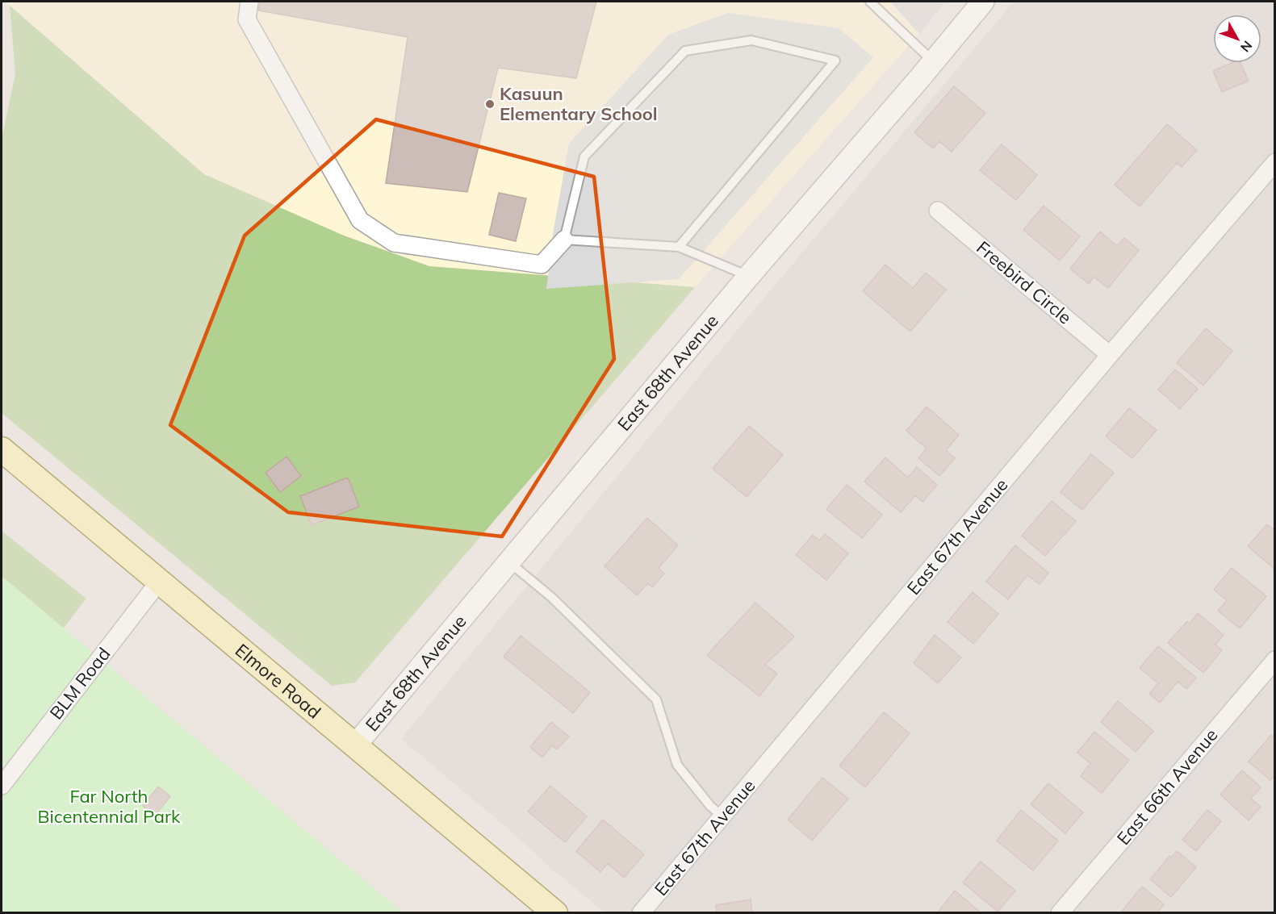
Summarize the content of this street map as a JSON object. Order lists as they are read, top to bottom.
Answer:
{
  "streets": {
    "main road": ["Elmore Road"],
    "street": [
      "Freebird Circle",
      "East 68th Avenue",
      "East 67th Avenue",
      "BLM Road",
      "East 66th Avenue"
    ]
  },
  "crossings": [
    ["Freebird Circle", "East 67th Avenue"],
    ["East 68th Avenue", "Elmore Road"],
    ["Elmore Road", "BLM Road"]
  ],
  "parks": ["Far North Bicentennial Park"],
  "places": ["Kasuun Elementary School"],
  "north": "bottom right"
}
